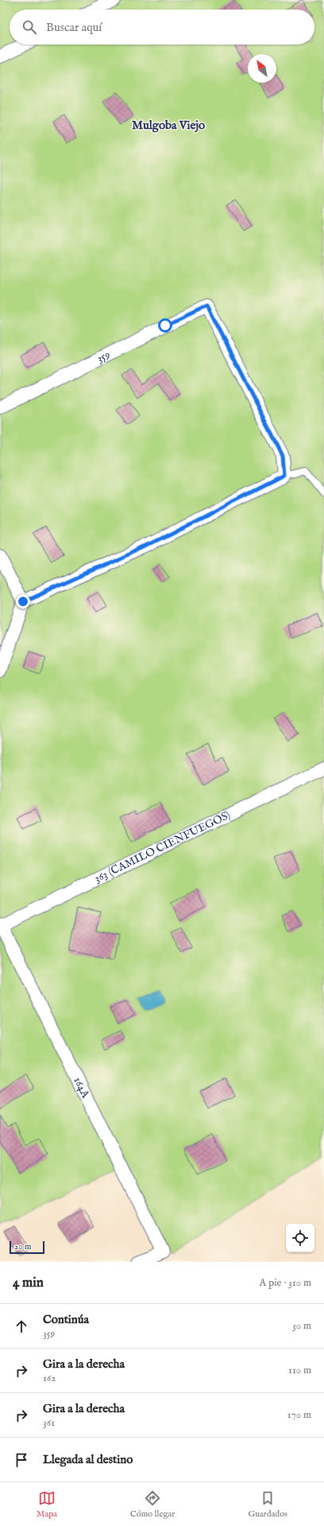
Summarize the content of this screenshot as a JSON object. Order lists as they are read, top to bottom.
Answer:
{
  "streets": {
    "street": ["359", "363 (CAMILO CIENFUEGOS)", "164A"]
  },
  "crossings": [
    ["363 (CAMILO CIENFUEGOS)", "164A"]
  ],
  "districts": ["Mulgoba Viejo"],
  "scale_bar": "20 m",
  "north": "top left",
  "page": {
    "search": "Buscar aquí",
    "scale": "20 m",
    "heading": ["4 min", "A pie · 310 m"],
    "list": [
      ["Continúa", "359", "30 m"],
      ["Gira a la derecha", "162", "110 m"],
      ["Gira a la derecha", "361", "170 m"],
      "Llegada al destino"
    ],
    "nav": ["Mapa", "Cómo llegar", "Guardados"]
  }
}
